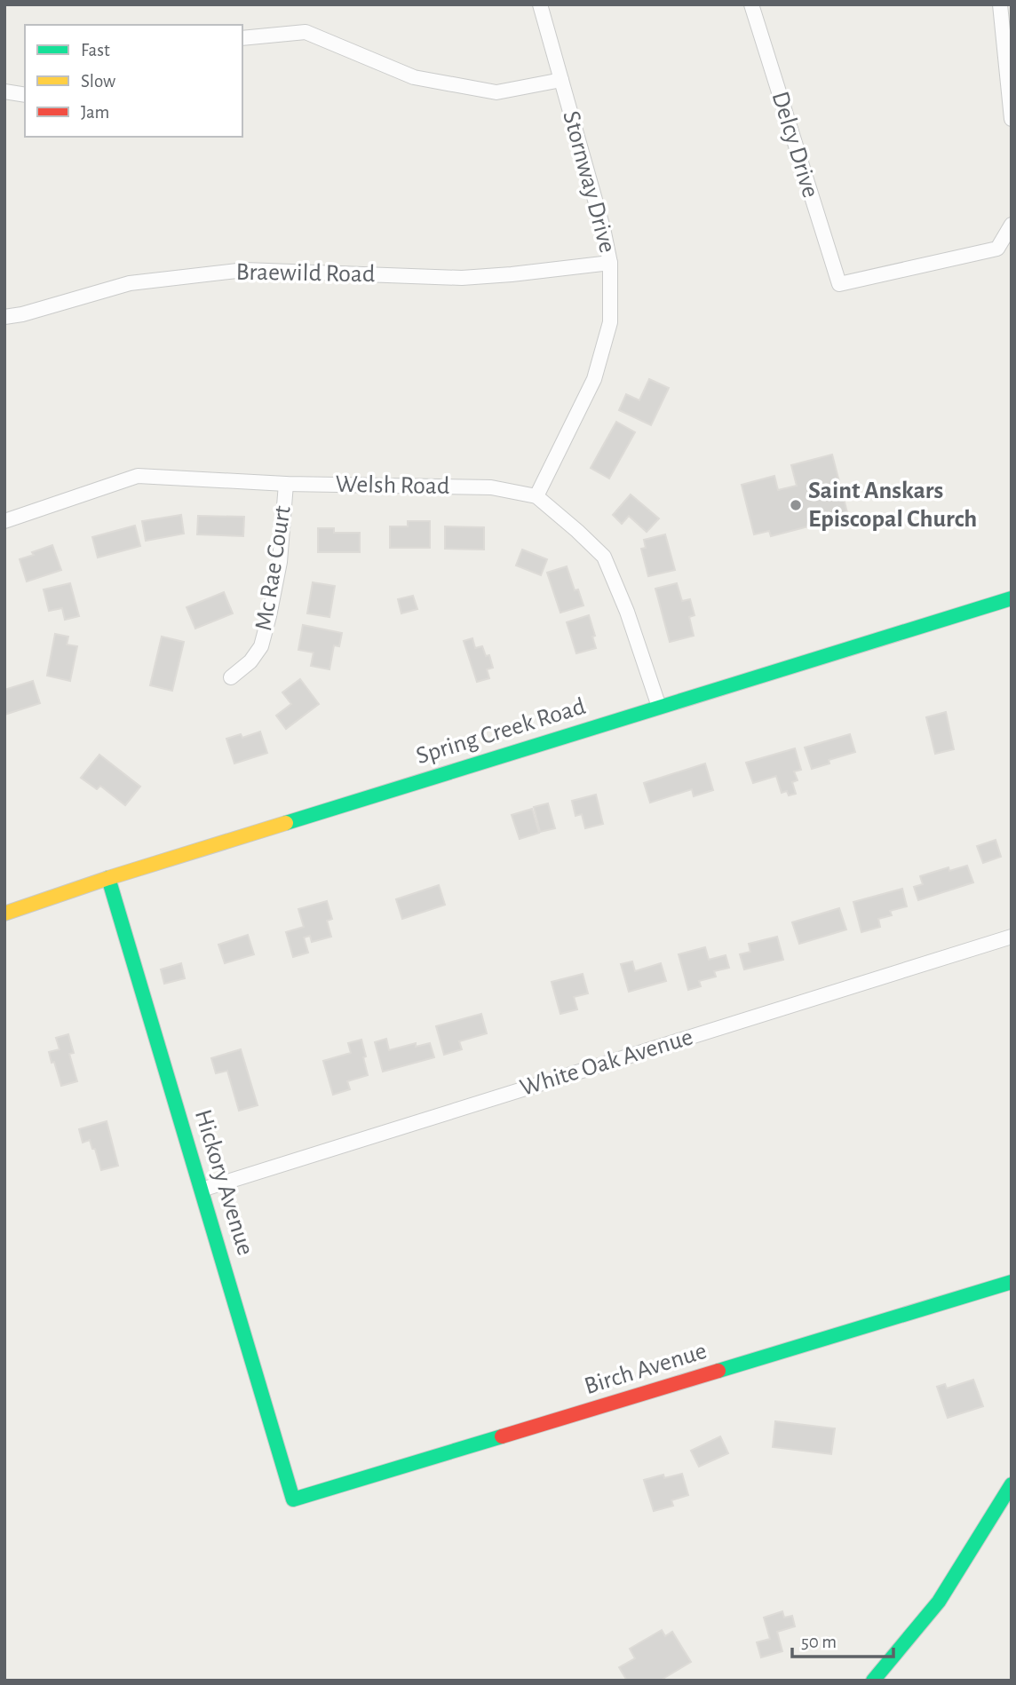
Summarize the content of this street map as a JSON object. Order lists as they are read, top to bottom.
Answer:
{
  "streets": {
    "street": [
      "Delcy Drive",
      "Stornway Drive",
      "Braewild Road",
      "Welsh Road",
      "Mc Rae Court",
      "Spring Creek Road",
      "White Oak Avenue",
      "Hickory Avenue",
      "Birch Avenue"
    ]
  },
  "crossings": [
    ["Stornway Drive", "Braewild Road"],
    ["Stornway Drive", "Welsh Road"],
    ["Welsh Road", "Mc Rae Court"],
    ["Welsh Road", "Spring Creek Road"],
    ["Spring Creek Road", "Hickory Avenue"],
    ["White Oak Avenue", "Hickory Avenue"],
    ["Hickory Avenue", "Birch Avenue"]
  ],
  "places": ["Saint Anskars Episcopal Church"],
  "legend": ["Fast", "Slow", "Jam"],
  "scale_bar": "50 m"
}
